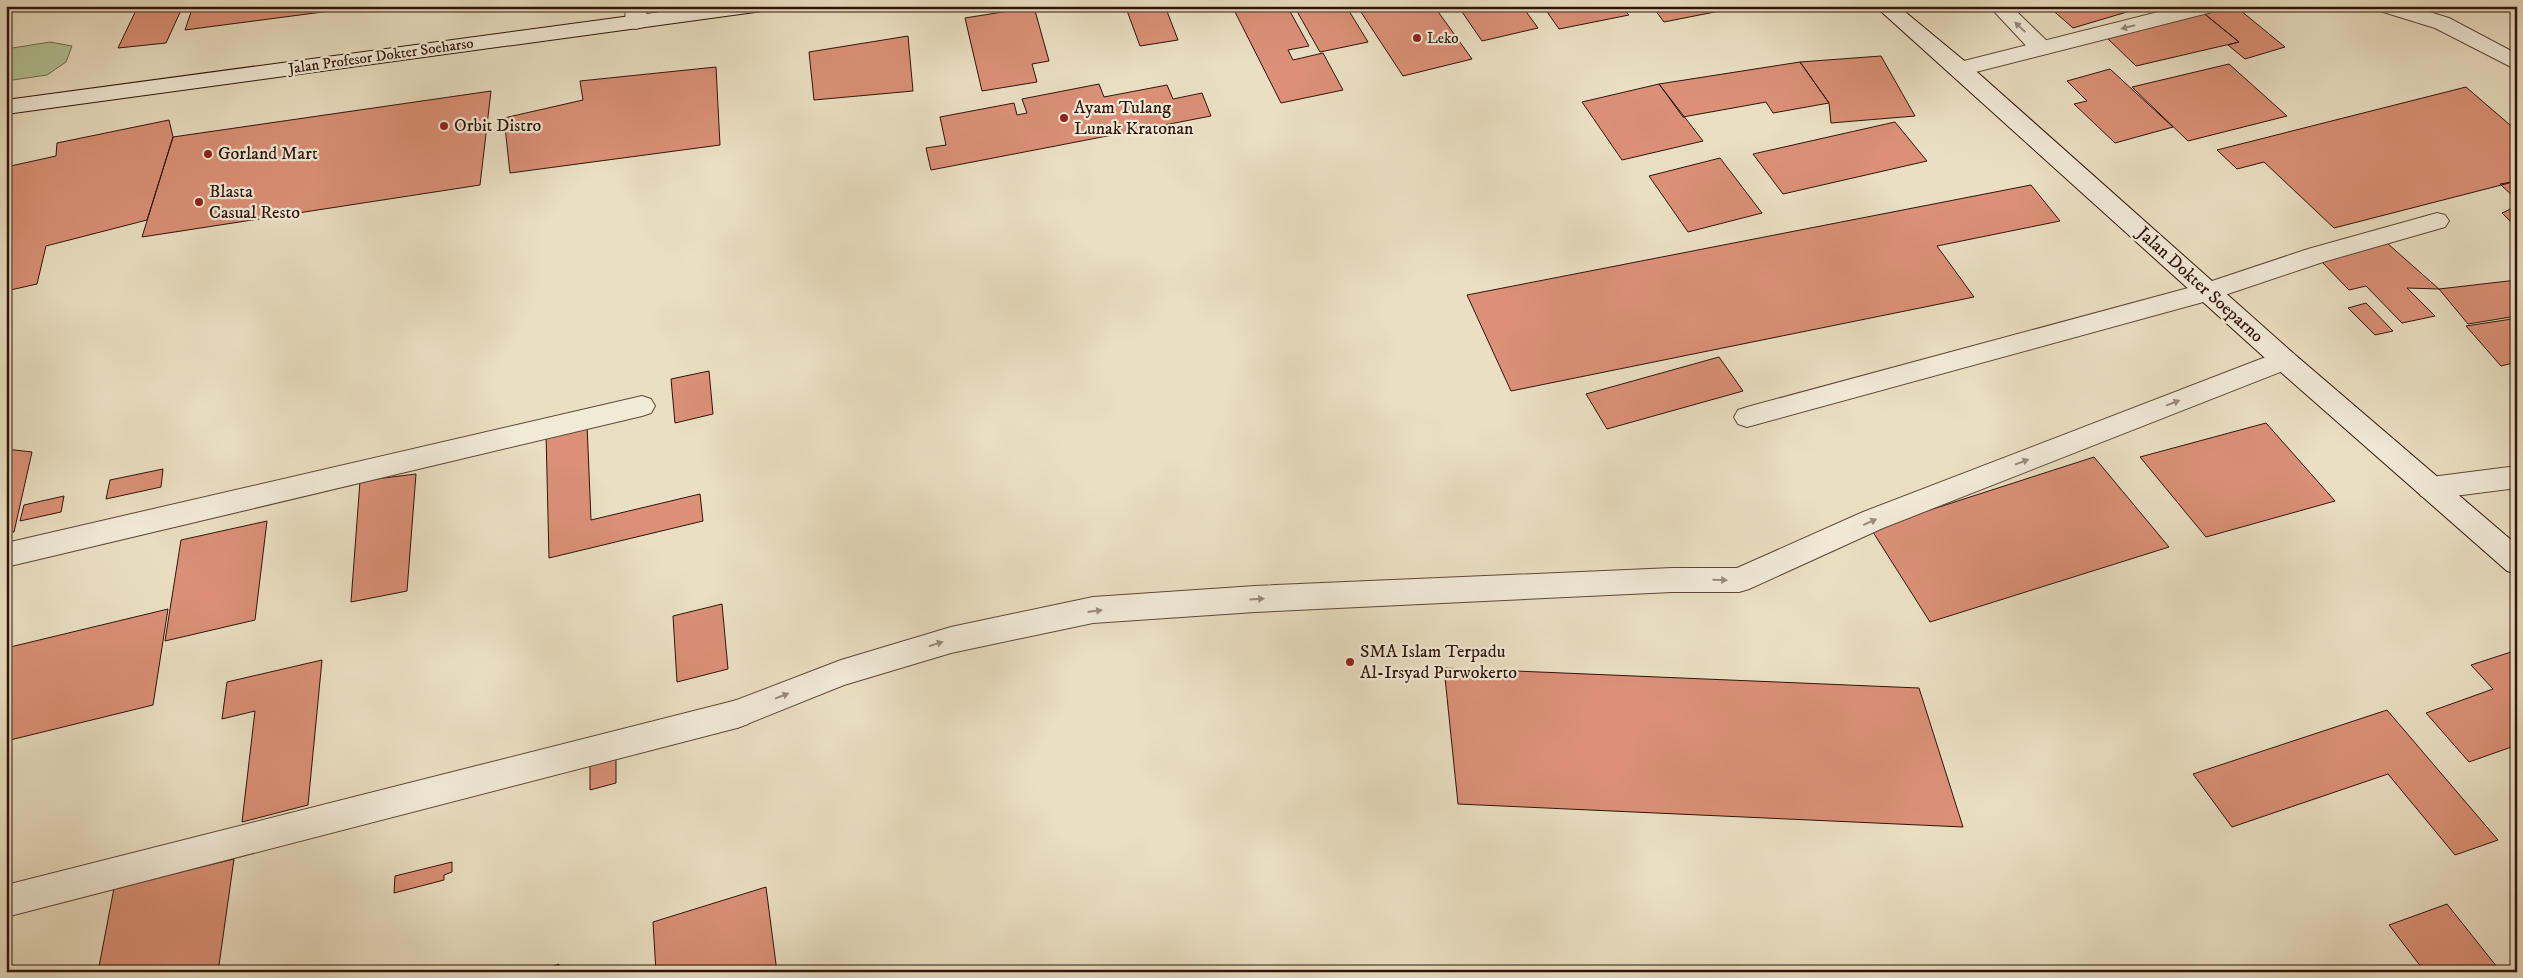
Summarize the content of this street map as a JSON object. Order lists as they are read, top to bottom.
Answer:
{
  "streets": {
    "street": ["Jalan Profesor Dokter Soeharso", "Jalan Dokter Soeparno"]
  },
  "places": [
    "Leko",
    "Ayam Tulang Lunak Kratonan",
    "Orbit Distro",
    "Gorland Mart",
    "Blasta Casual Resto",
    "SMA Islam Terpadu Al-Irsyad Purwokerto"
  ]
}
